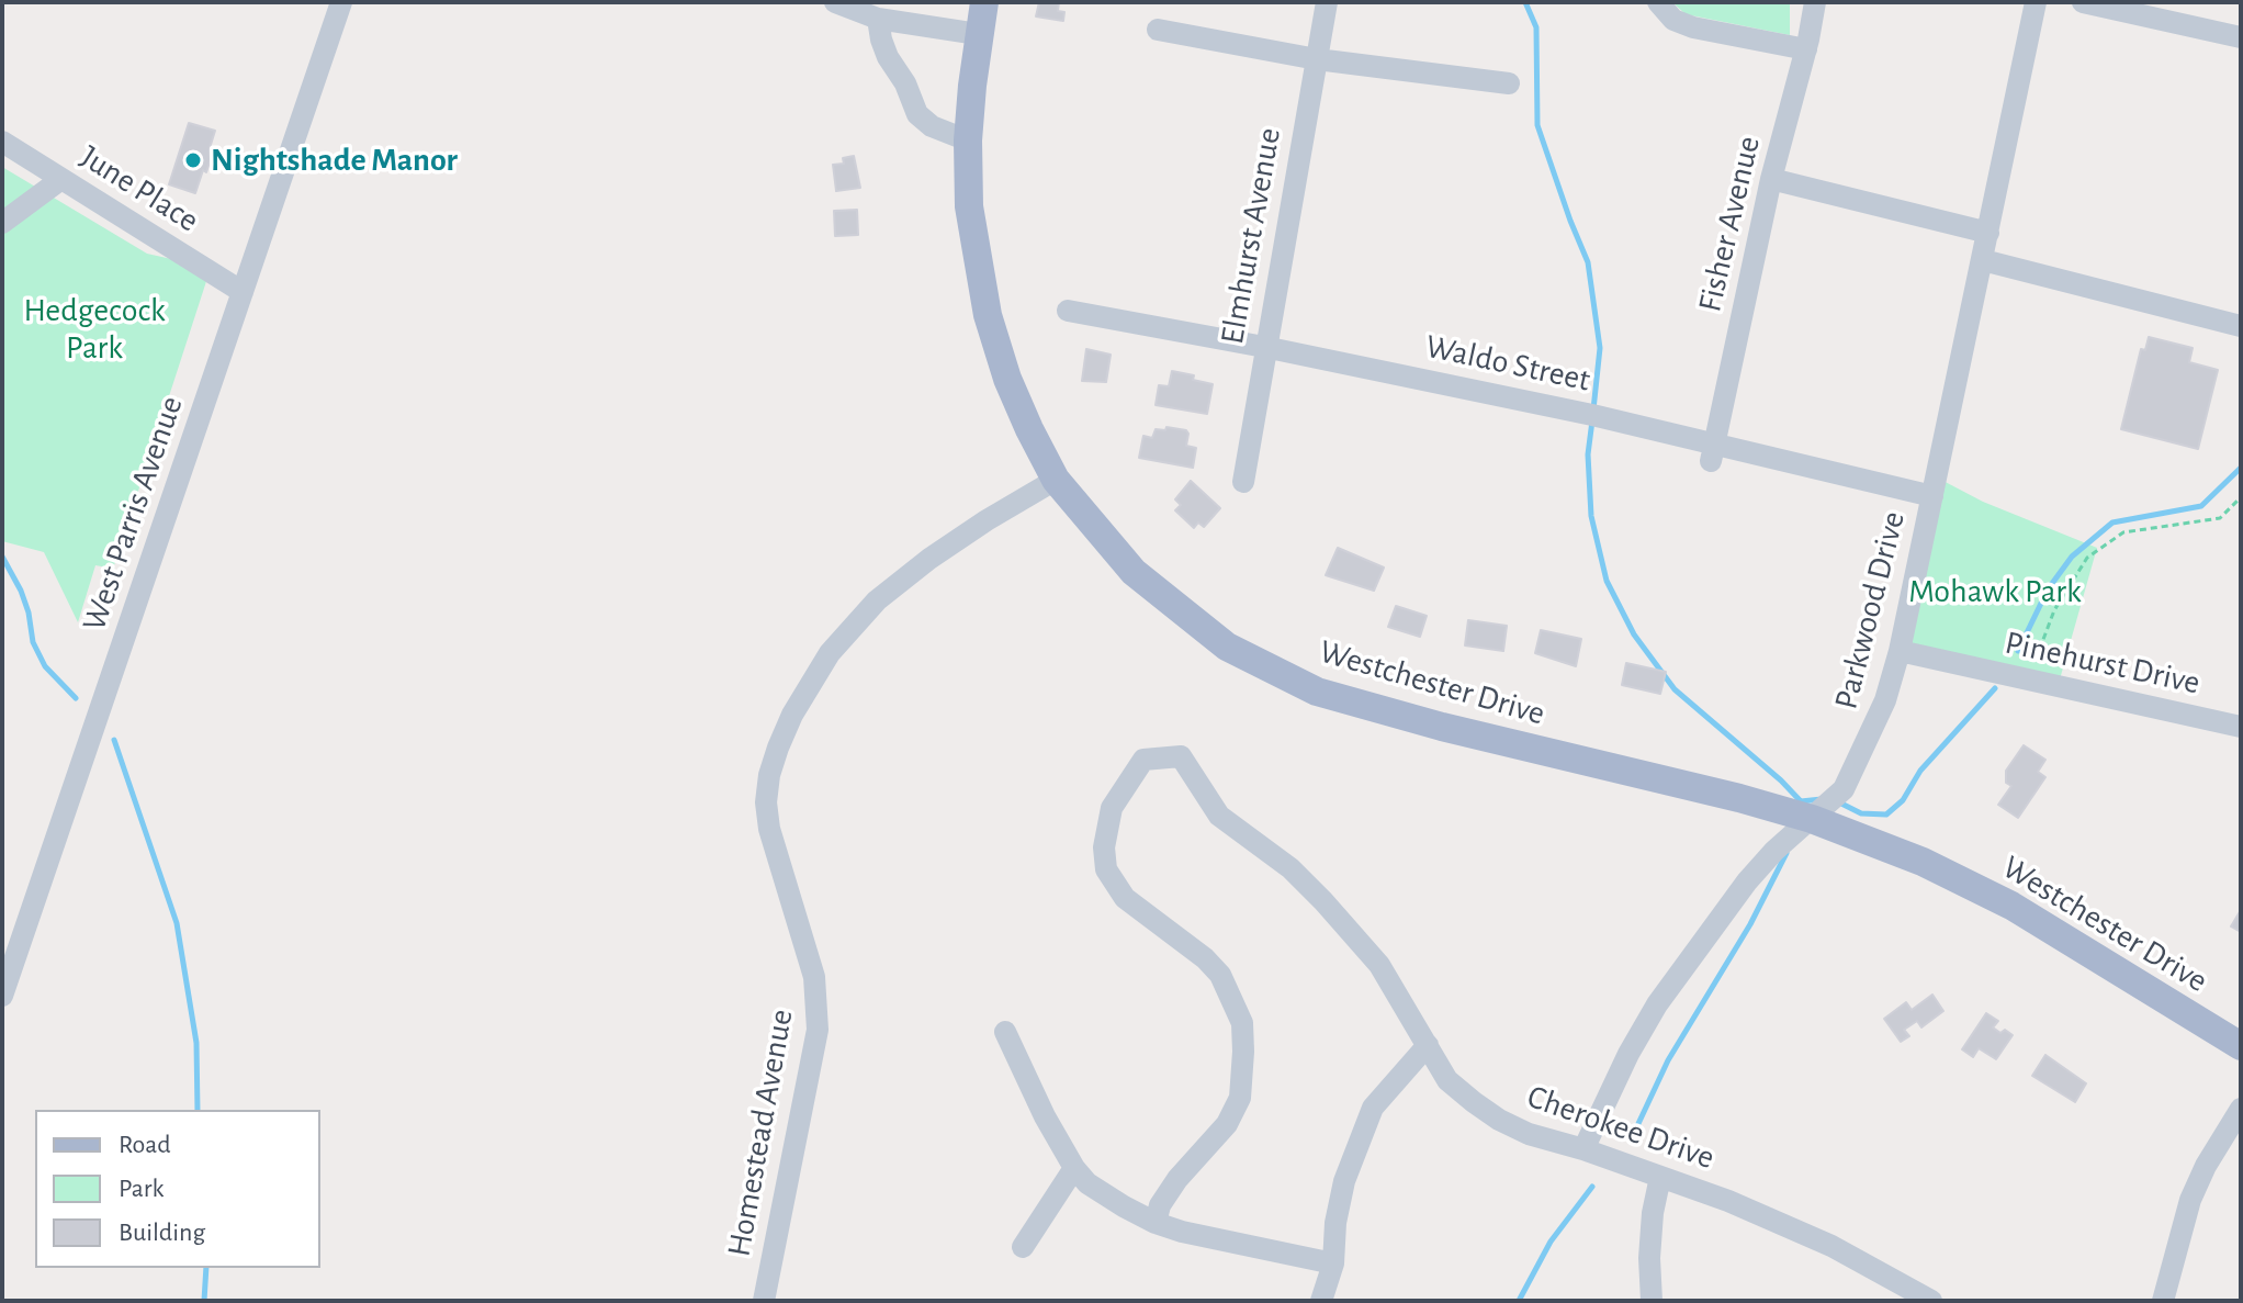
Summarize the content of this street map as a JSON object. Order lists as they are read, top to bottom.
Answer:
{
  "streets": {
    "main road": ["Westchester Drive"],
    "street": [
      "June Place",
      "Fisher Avenue",
      "Elmhurst Avenue",
      "Waldo Street",
      "West Parris Avenue",
      "Parkwood Drive",
      "Pinehurst Drive",
      "Cherokee Drive",
      "Homestead Avenue"
    ]
  },
  "crossings": [
    ["June Place", "West Parris Avenue"],
    ["Fisher Avenue", "Waldo Street"],
    ["Elmhurst Avenue", "Waldo Street"],
    ["Waldo Street", "Parkwood Drive"],
    ["Parkwood Drive", "Pinehurst Drive"],
    ["Parkwood Drive", "Westchester Drive"],
    ["Parkwood Drive", "Cherokee Drive"],
    ["Westchester Drive", "Homestead Avenue"]
  ],
  "parks": ["Hedgecock Park", "Mohawk Park"],
  "places": ["Nightshade Manor"],
  "legend": ["Road", "Park", "Building"]
}
